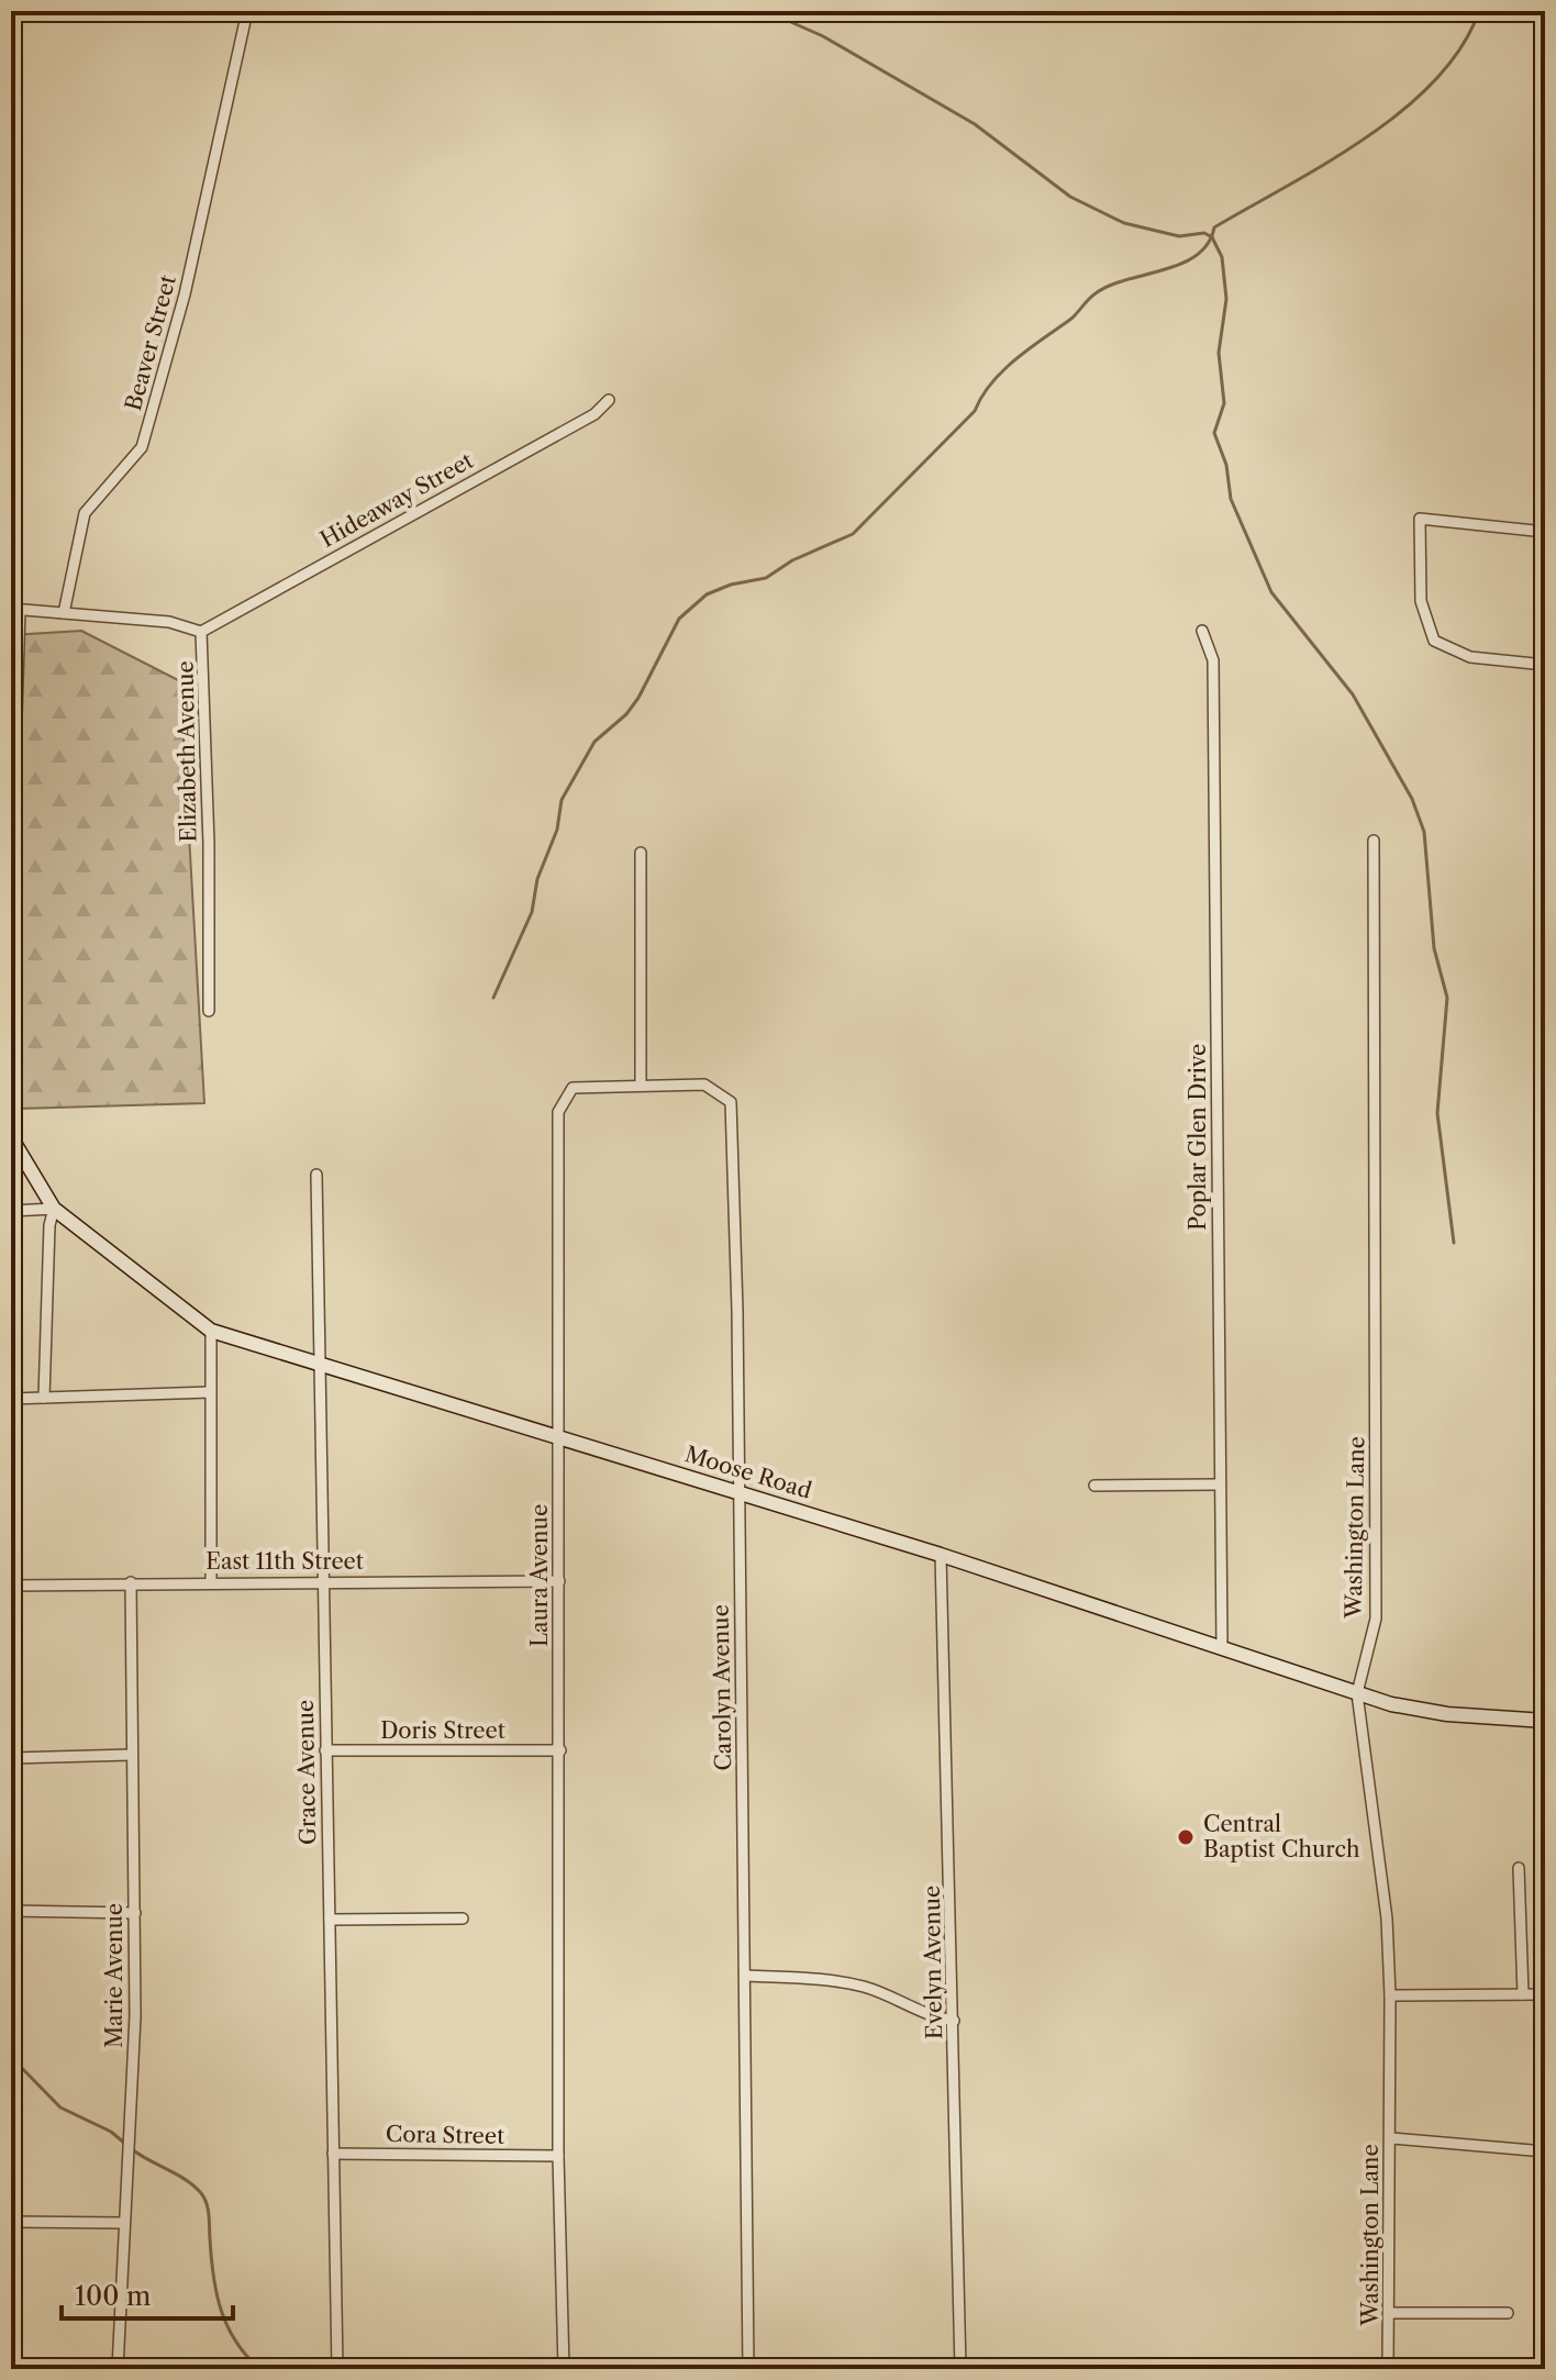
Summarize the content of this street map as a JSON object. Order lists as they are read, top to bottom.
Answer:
{
  "streets": {
    "street": [
      "Beaver Street",
      "Hideaway Street",
      "Elizabeth Avenue",
      "Poplar Glen Drive",
      "Moose Road",
      "Washington Lane",
      "East 11th Street",
      "Laura Avenue",
      "Carolyn Avenue",
      "Doris Street",
      "Grace Avenue",
      "Evelyn Avenue",
      "Marie Avenue",
      "Cora Street"
    ]
  },
  "crossings": [
    ["Beaver Street", "Elizabeth Avenue"],
    ["Hideaway Street", "Elizabeth Avenue"],
    ["Poplar Glen Drive", "Moose Road"],
    ["Moose Road", "Washington Lane"],
    ["Moose Road", "Laura Avenue"],
    ["Moose Road", "Carolyn Avenue"],
    ["Moose Road", "Grace Avenue"],
    ["Moose Road", "Evelyn Avenue"],
    ["East 11th Street", "Laura Avenue"],
    ["East 11th Street", "Grace Avenue"],
    ["East 11th Street", "Marie Avenue"],
    ["Laura Avenue", "Carolyn Avenue"],
    ["Laura Avenue", "Doris Street"],
    ["Laura Avenue", "Cora Street"],
    ["Doris Street", "Grace Avenue"],
    ["Grace Avenue", "Cora Street"]
  ],
  "places": ["Central Baptist Church"],
  "scale_bar": "100 m"
}
